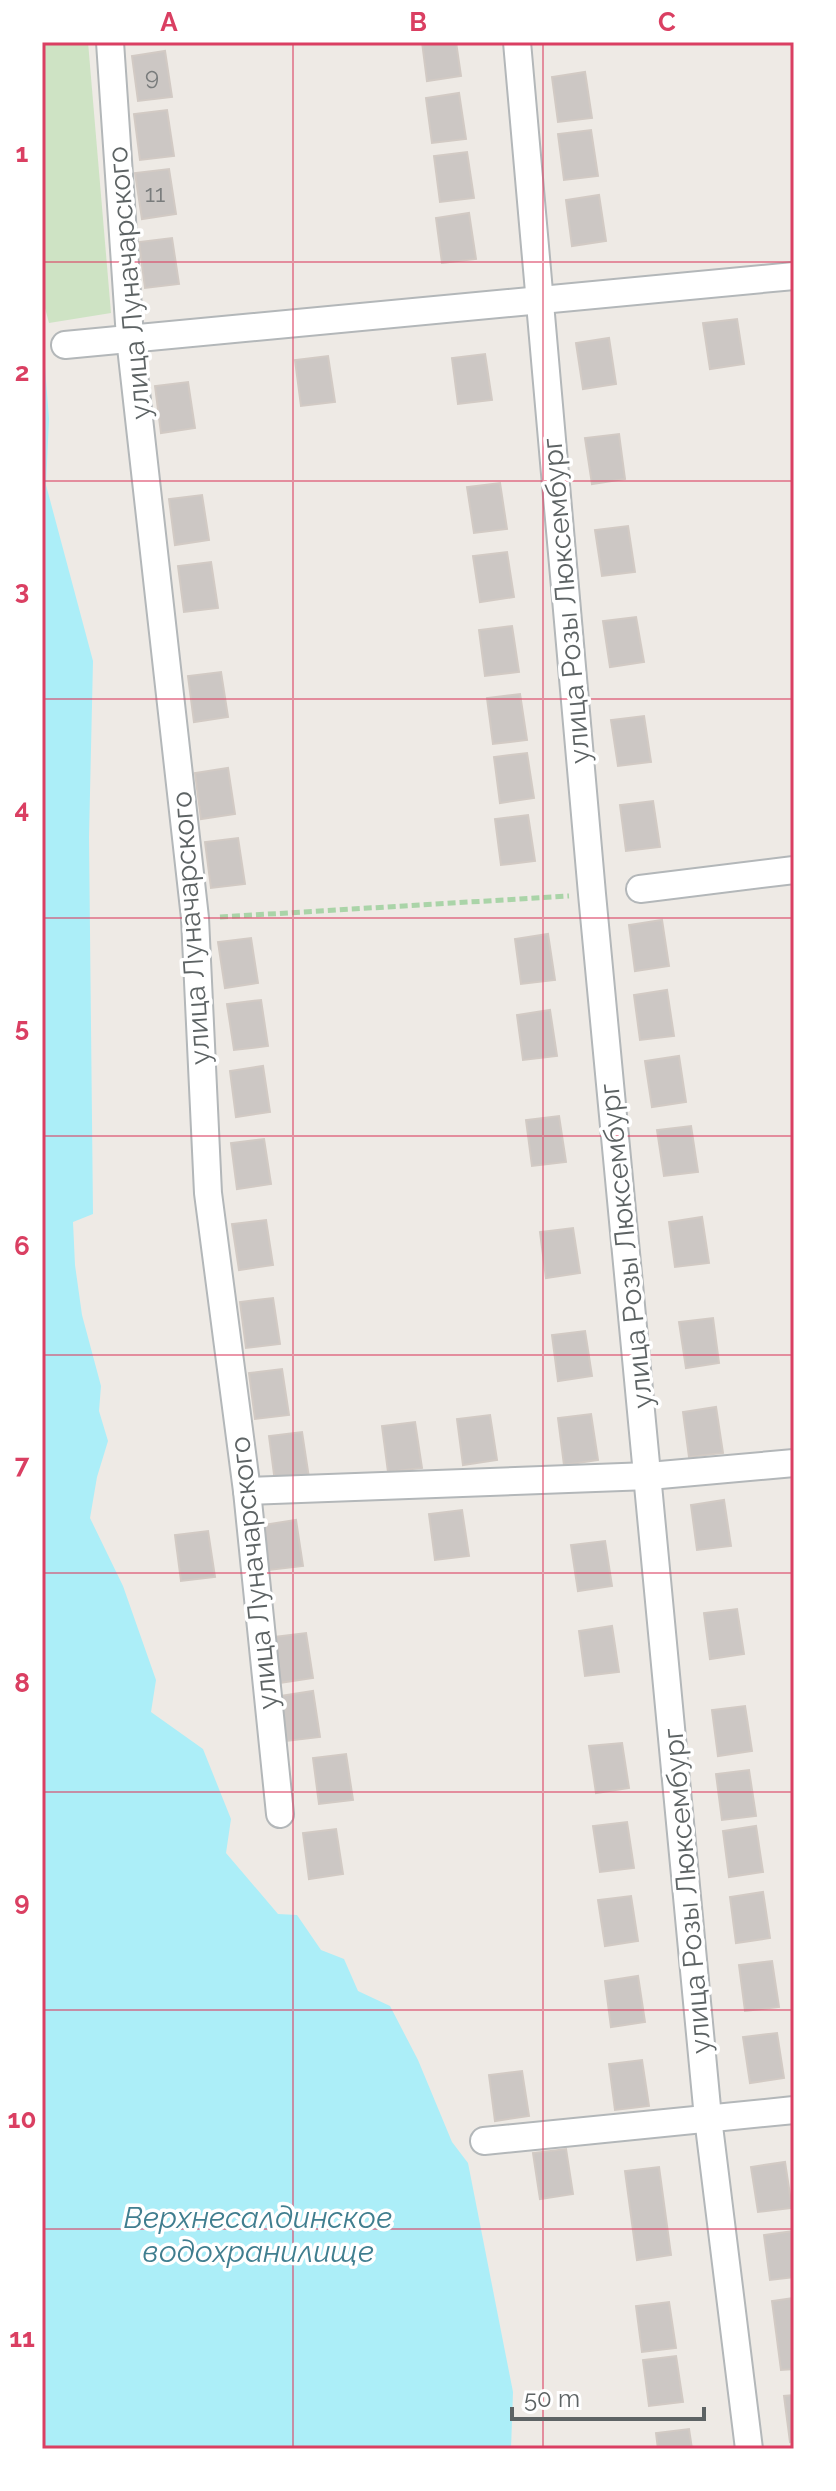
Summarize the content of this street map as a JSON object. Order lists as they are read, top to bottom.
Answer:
{
  "streets": {
    "street": ["улица Луначарского", "улица Розы Люксембург"]
  },
  "water": ["Верхнесалдинское водохранилище"],
  "house_numbers": ["9", "11"],
  "scale_bar": "50 m",
  "grid": {
    "columns": ["A", "B", "C"],
    "rows": [
      "1",
      "2",
      "3",
      "4",
      "5",
      "6",
      "7",
      "8",
      "9",
      "10",
      "11"
    ]
  }
}
